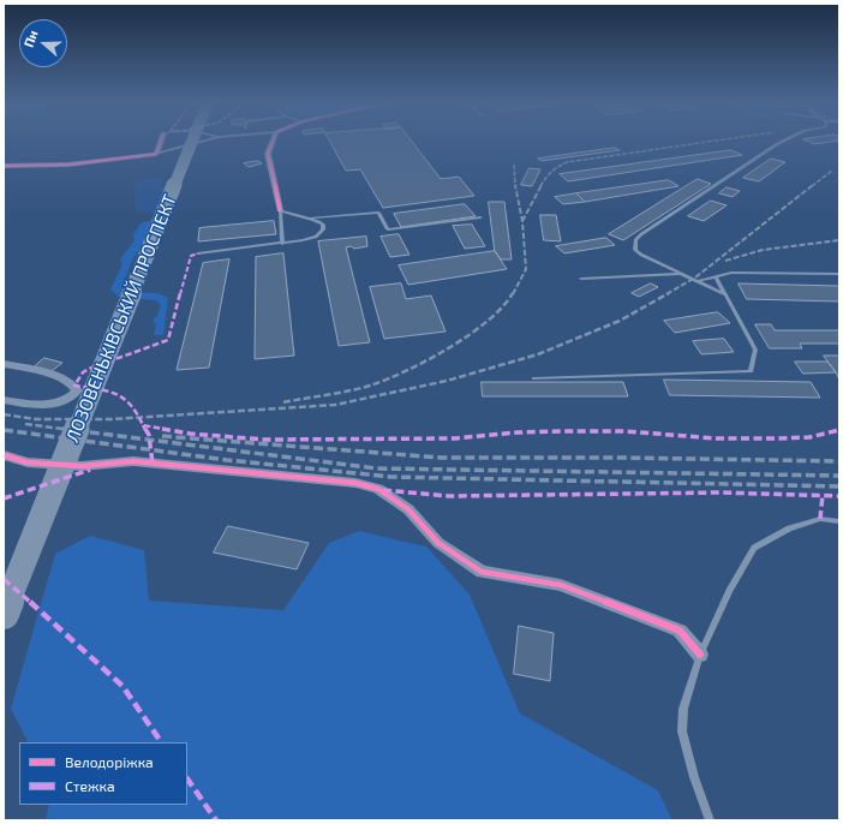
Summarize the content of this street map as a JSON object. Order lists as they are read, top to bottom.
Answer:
{
  "streets": {
    "highway": ["ЛОЗОВЕНЬКІВСЬКИЙ ПРОСПЕКТ"]
  },
  "legend": ["Велодоріжка", "Стежка"],
  "north": "left"
}
